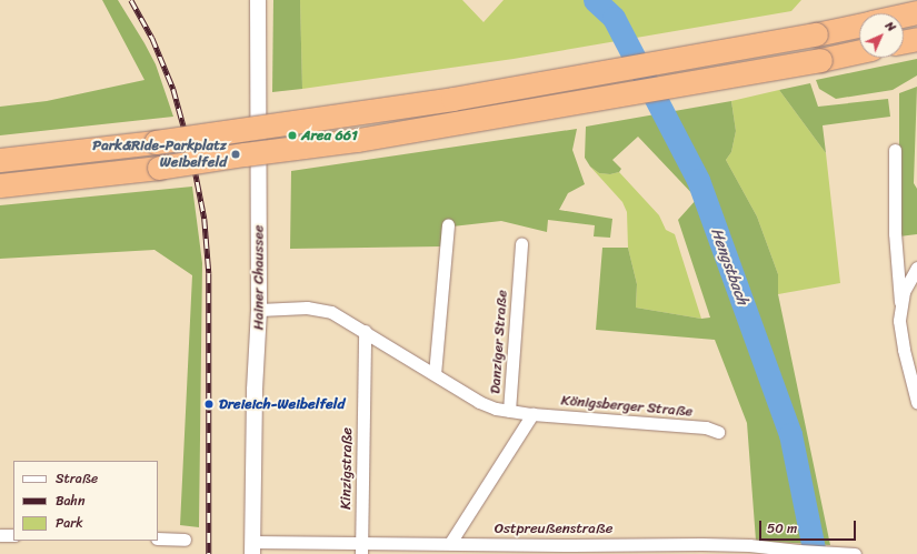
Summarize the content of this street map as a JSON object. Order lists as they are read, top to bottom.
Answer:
{
  "streets": {
    "street": [
      "Hainer Chaussee",
      "Danziger Straße",
      "Königsberger Straße",
      "Kinzigstraße",
      "Ostpreußenstraße"
    ]
  },
  "crossings": [
    ["Hainer Chaussee", "Danziger Straße"],
    ["Hainer Chaussee", "Ostpreußenstraße"],
    ["Danziger Straße", "Königsberger Straße"],
    ["Danziger Straße", "Kinzigstraße"],
    ["Kinzigstraße", "Ostpreußenstraße"]
  ],
  "water": ["Hengstbach"],
  "places": ["Area 661", "Park&Ride-Parkplatz Weibelfeld", "Dreieich-Weibelfeld"],
  "legend": ["Straße", "Bahn", "Park"],
  "scale_bar": "50 m",
  "north": "top right"
}
